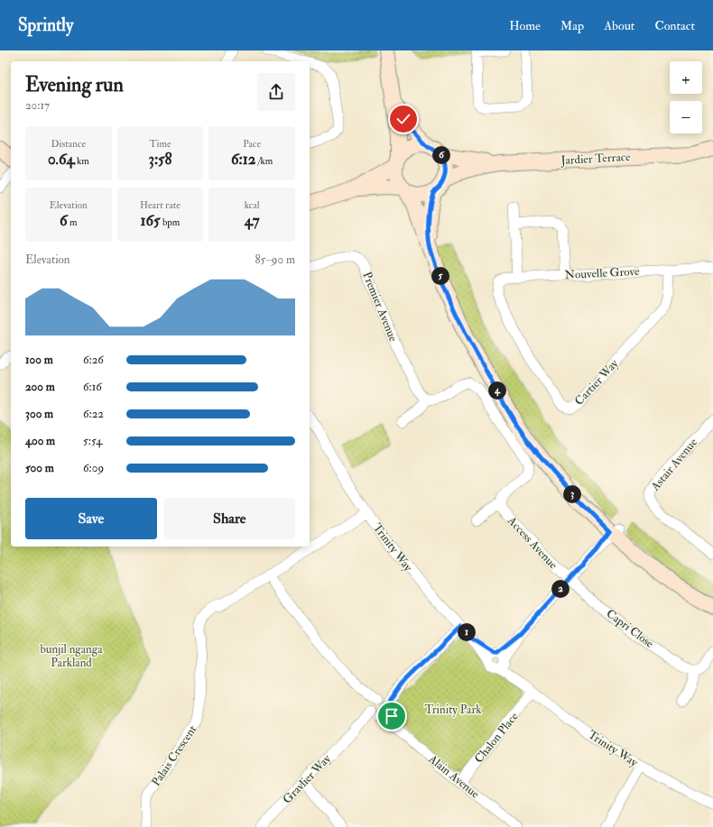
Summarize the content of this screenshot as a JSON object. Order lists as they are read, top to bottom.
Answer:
{
  "streets": {
    "street": [
      "Jardier Terrace",
      "Nouvelle Grove",
      "Premier Avenue",
      "Cartier Way",
      "Astair Avenue",
      "Access Avenue",
      "Trinity Way",
      "Capri Close",
      "Chalon Place",
      "Palais Crescent",
      "Alain Avenue",
      "Gravlier Way"
    ]
  },
  "crossings": [
    ["Nouvelle Grove", "Cartier Way"],
    ["Access Avenue", "Capri Close"],
    ["Trinity Way", "Chalon Place"],
    ["Trinity Way", "Palais Crescent"],
    ["Chalon Place", "Alain Avenue"],
    ["Palais Crescent", "Alain Avenue"],
    ["Alain Avenue", "Gravlier Way"]
  ],
  "parks": ["bunjil nganga Parkland", "Trinity Park"],
  "page": {
    "header": "Sprintly",
    "nav": [
      "Home",
      "Map",
      "About",
      "Contact"
    ],
    "map_buttons": ["+", "−"],
    "heading": ["Evening run", "20:17"],
    "stats": [
      ["Distance", "0.64 km"],
      ["Time", "3:58"],
      ["Pace", "6:12 /km"],
      ["Elevation", "6 m"],
      ["Heart rate", "165 bpm"],
      ["kcal", "47"]
    ],
    "pins": [
      "6",
      "5",
      "4",
      "3",
      "2",
      "1"
    ],
    "chart": ["Elevation", "85–90 m"],
    "list": [
      {
        "name": "100 m",
        "note": "6:26"
      },
      {
        "name": "200 m",
        "note": "6:16"
      },
      {
        "name": "300 m",
        "note": "6:22"
      },
      {
        "name": "400 m",
        "note": "5:54"
      },
      {
        "name": "500 m",
        "note": "6:09"
      }
    ],
    "buttons": ["Save", "Share"]
  }
}
